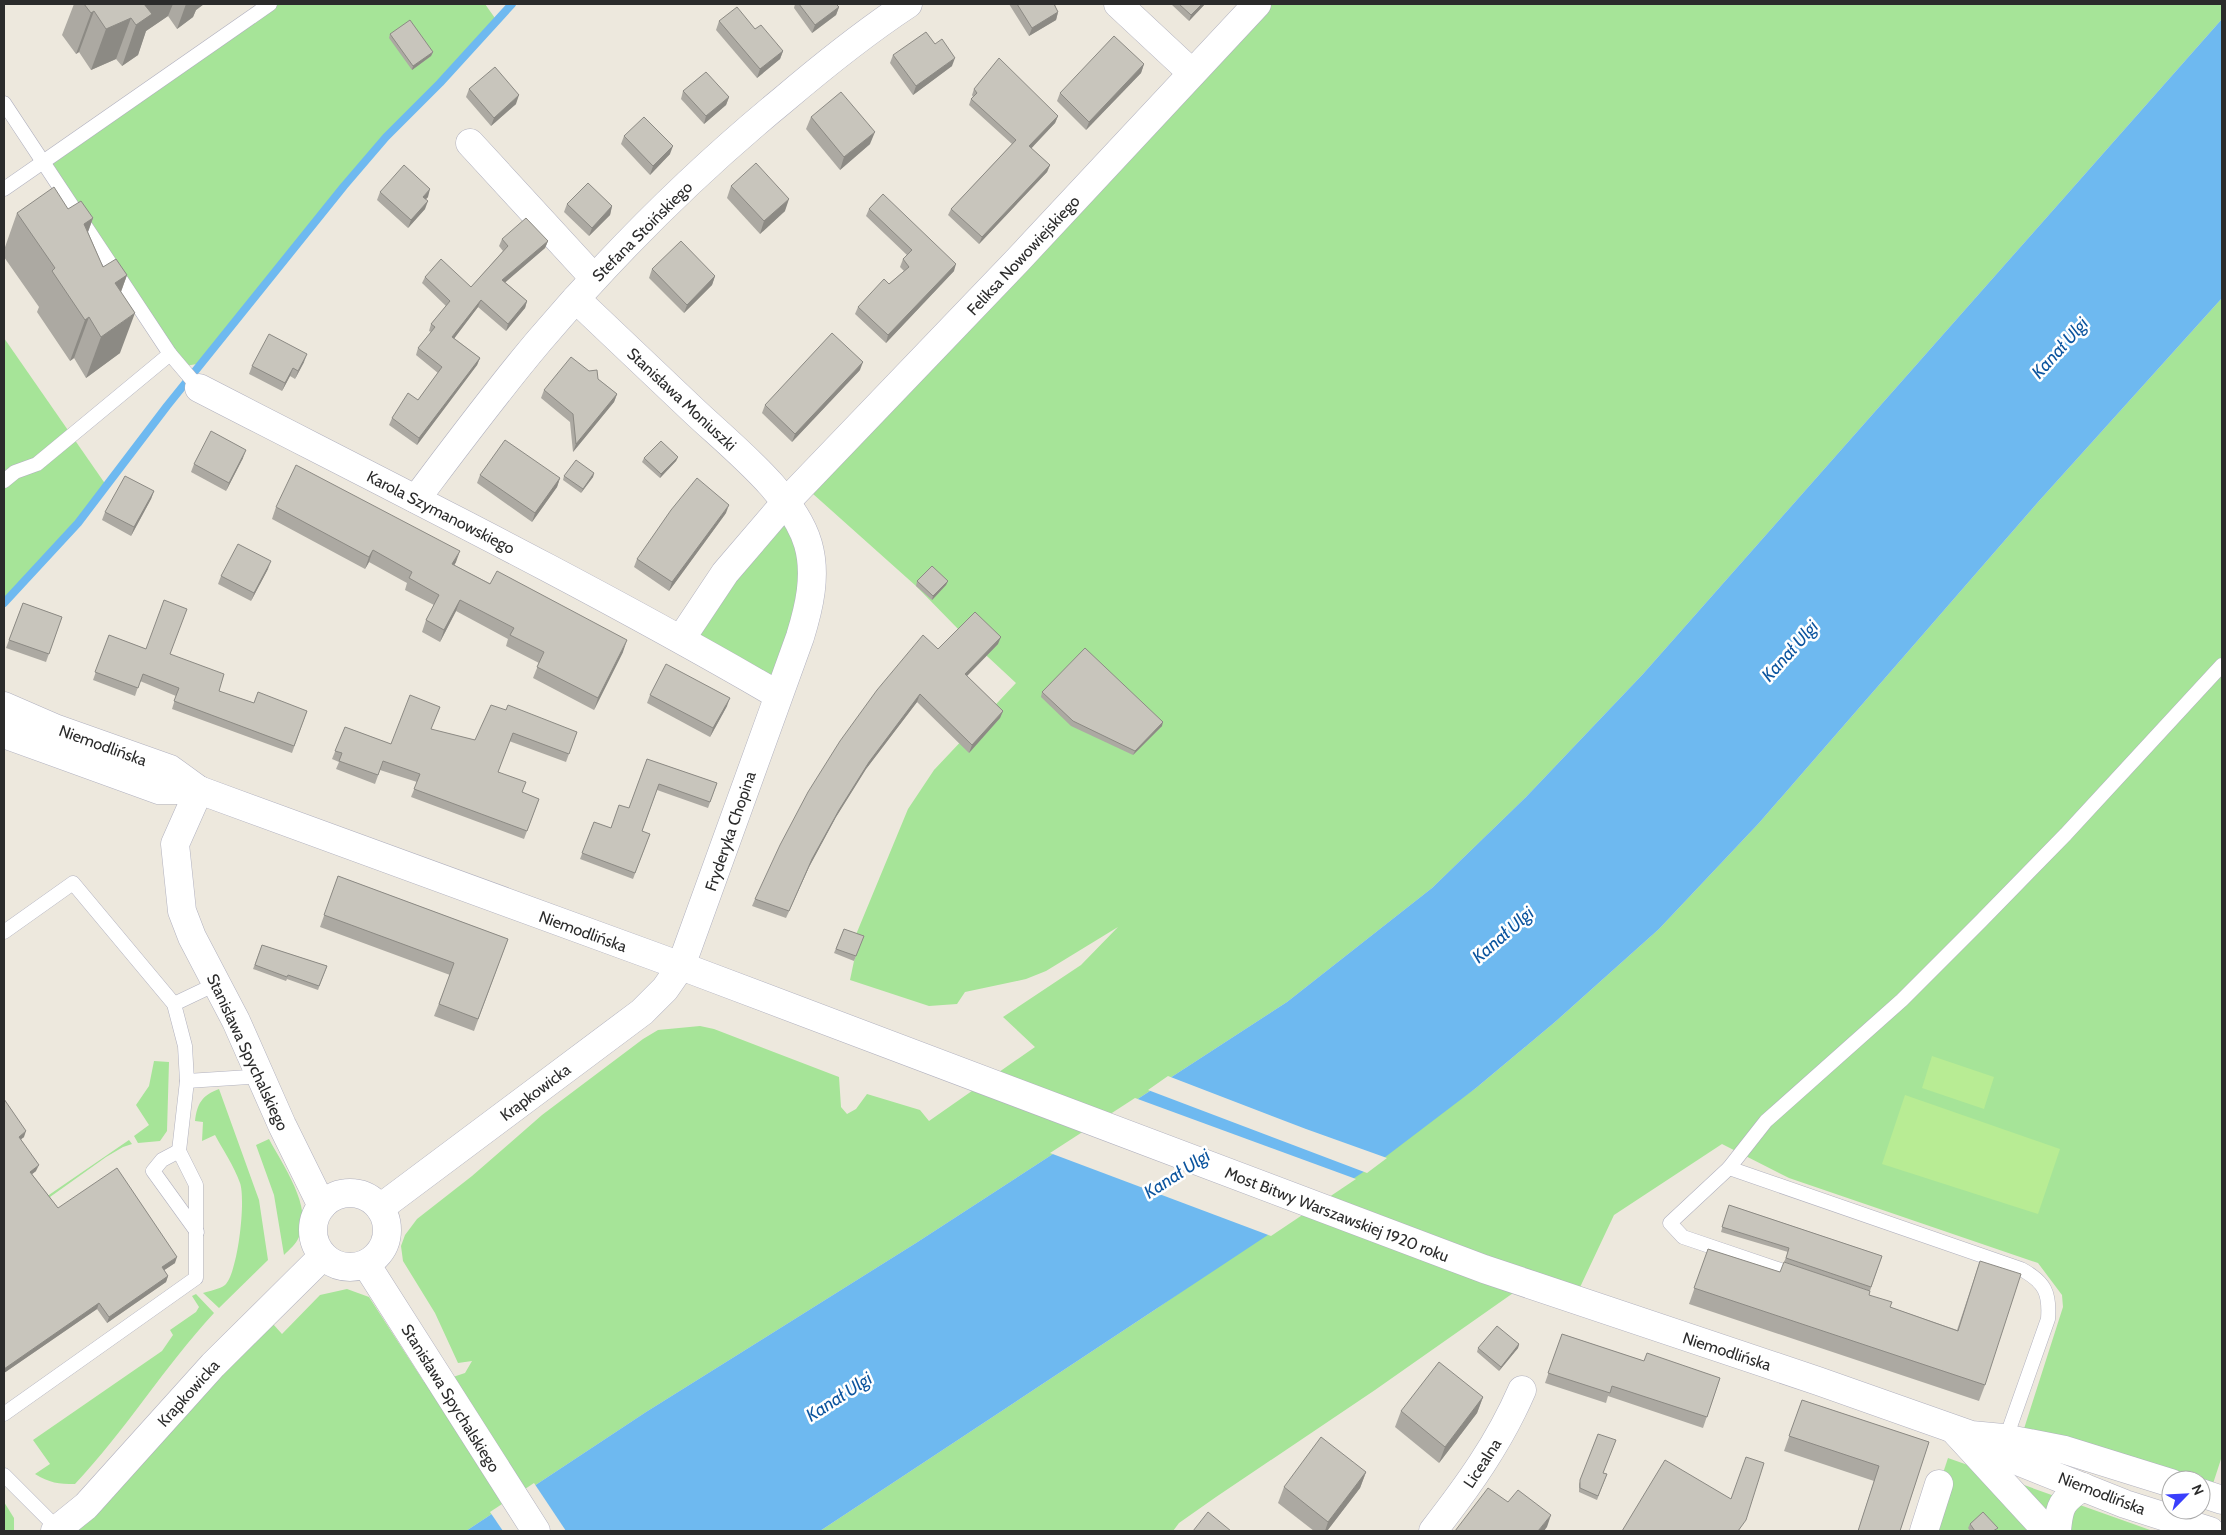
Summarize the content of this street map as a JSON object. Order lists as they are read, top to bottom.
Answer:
{
  "streets": {
    "street": [
      "Stefana Stoińskiego",
      "Feliksa Nowowiejskiego",
      "Stanisława Moniuszki",
      "Karola Szymanowskiego",
      "Niemodlińska",
      "Fryderyka Chopina",
      "Stanisława Spychalskiego",
      "Krapkowicka",
      "Most Bitwy Warszawskiej 1920 roku",
      "Licealna"
    ]
  },
  "crossings": [
    ["Stefana Stoińskiego", "Stanisława Moniuszki"],
    ["Stefana Stoińskiego", "Karola Szymanowskiego"],
    ["Feliksa Nowowiejskiego", "Stanisława Moniuszki"],
    ["Feliksa Nowowiejskiego", "Karola Szymanowskiego"],
    ["Stanisława Moniuszki", "Karola Szymanowskiego"],
    ["Stanisława Moniuszki", "Fryderyka Chopina"],
    ["Karola Szymanowskiego", "Fryderyka Chopina"],
    ["Niemodlińska", "Fryderyka Chopina"],
    ["Niemodlińska", "Stanisława Spychalskiego"],
    ["Niemodlińska", "Krapkowicka"],
    ["Niemodlińska", "Most Bitwy Warszawskiej 1920 roku"],
    ["Fryderyka Chopina", "Krapkowicka"],
    ["Stanisława Spychalskiego", "Krapkowicka"]
  ],
  "water": ["Kanał Ulgi"],
  "north": "top right"
}
